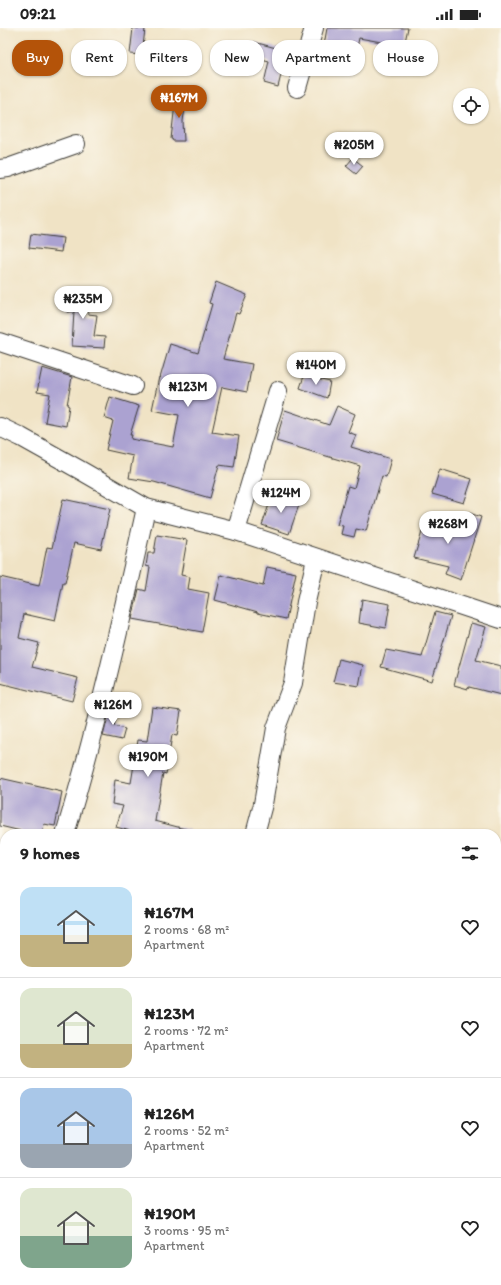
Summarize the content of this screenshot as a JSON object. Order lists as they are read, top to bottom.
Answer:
{
  "page": {
    "status": "09:21",
    "chip": [
      "Buy",
      "Rent",
      "Filters",
      "New",
      "Apartment",
      "House"
    ],
    "price": [
      "₦167M",
      "₦205M",
      "₦235M",
      "₦140M",
      "₦123M",
      "₦124M",
      "₦268M",
      "₦126M",
      "₦190M"
    ],
    "heading": "9 homes",
    "list": [
      {
        "name": "₦167M",
        "note": "2 rooms · 68 m² · Apartment"
      },
      {
        "name": "₦123M",
        "note": "2 rooms · 72 m² · Apartment"
      },
      {
        "name": "₦126M",
        "note": "2 rooms · 52 m² · Apartment"
      },
      {
        "name": "₦190M",
        "note": "3 rooms · 95 m² · Apartment"
      }
    ]
  }
}
